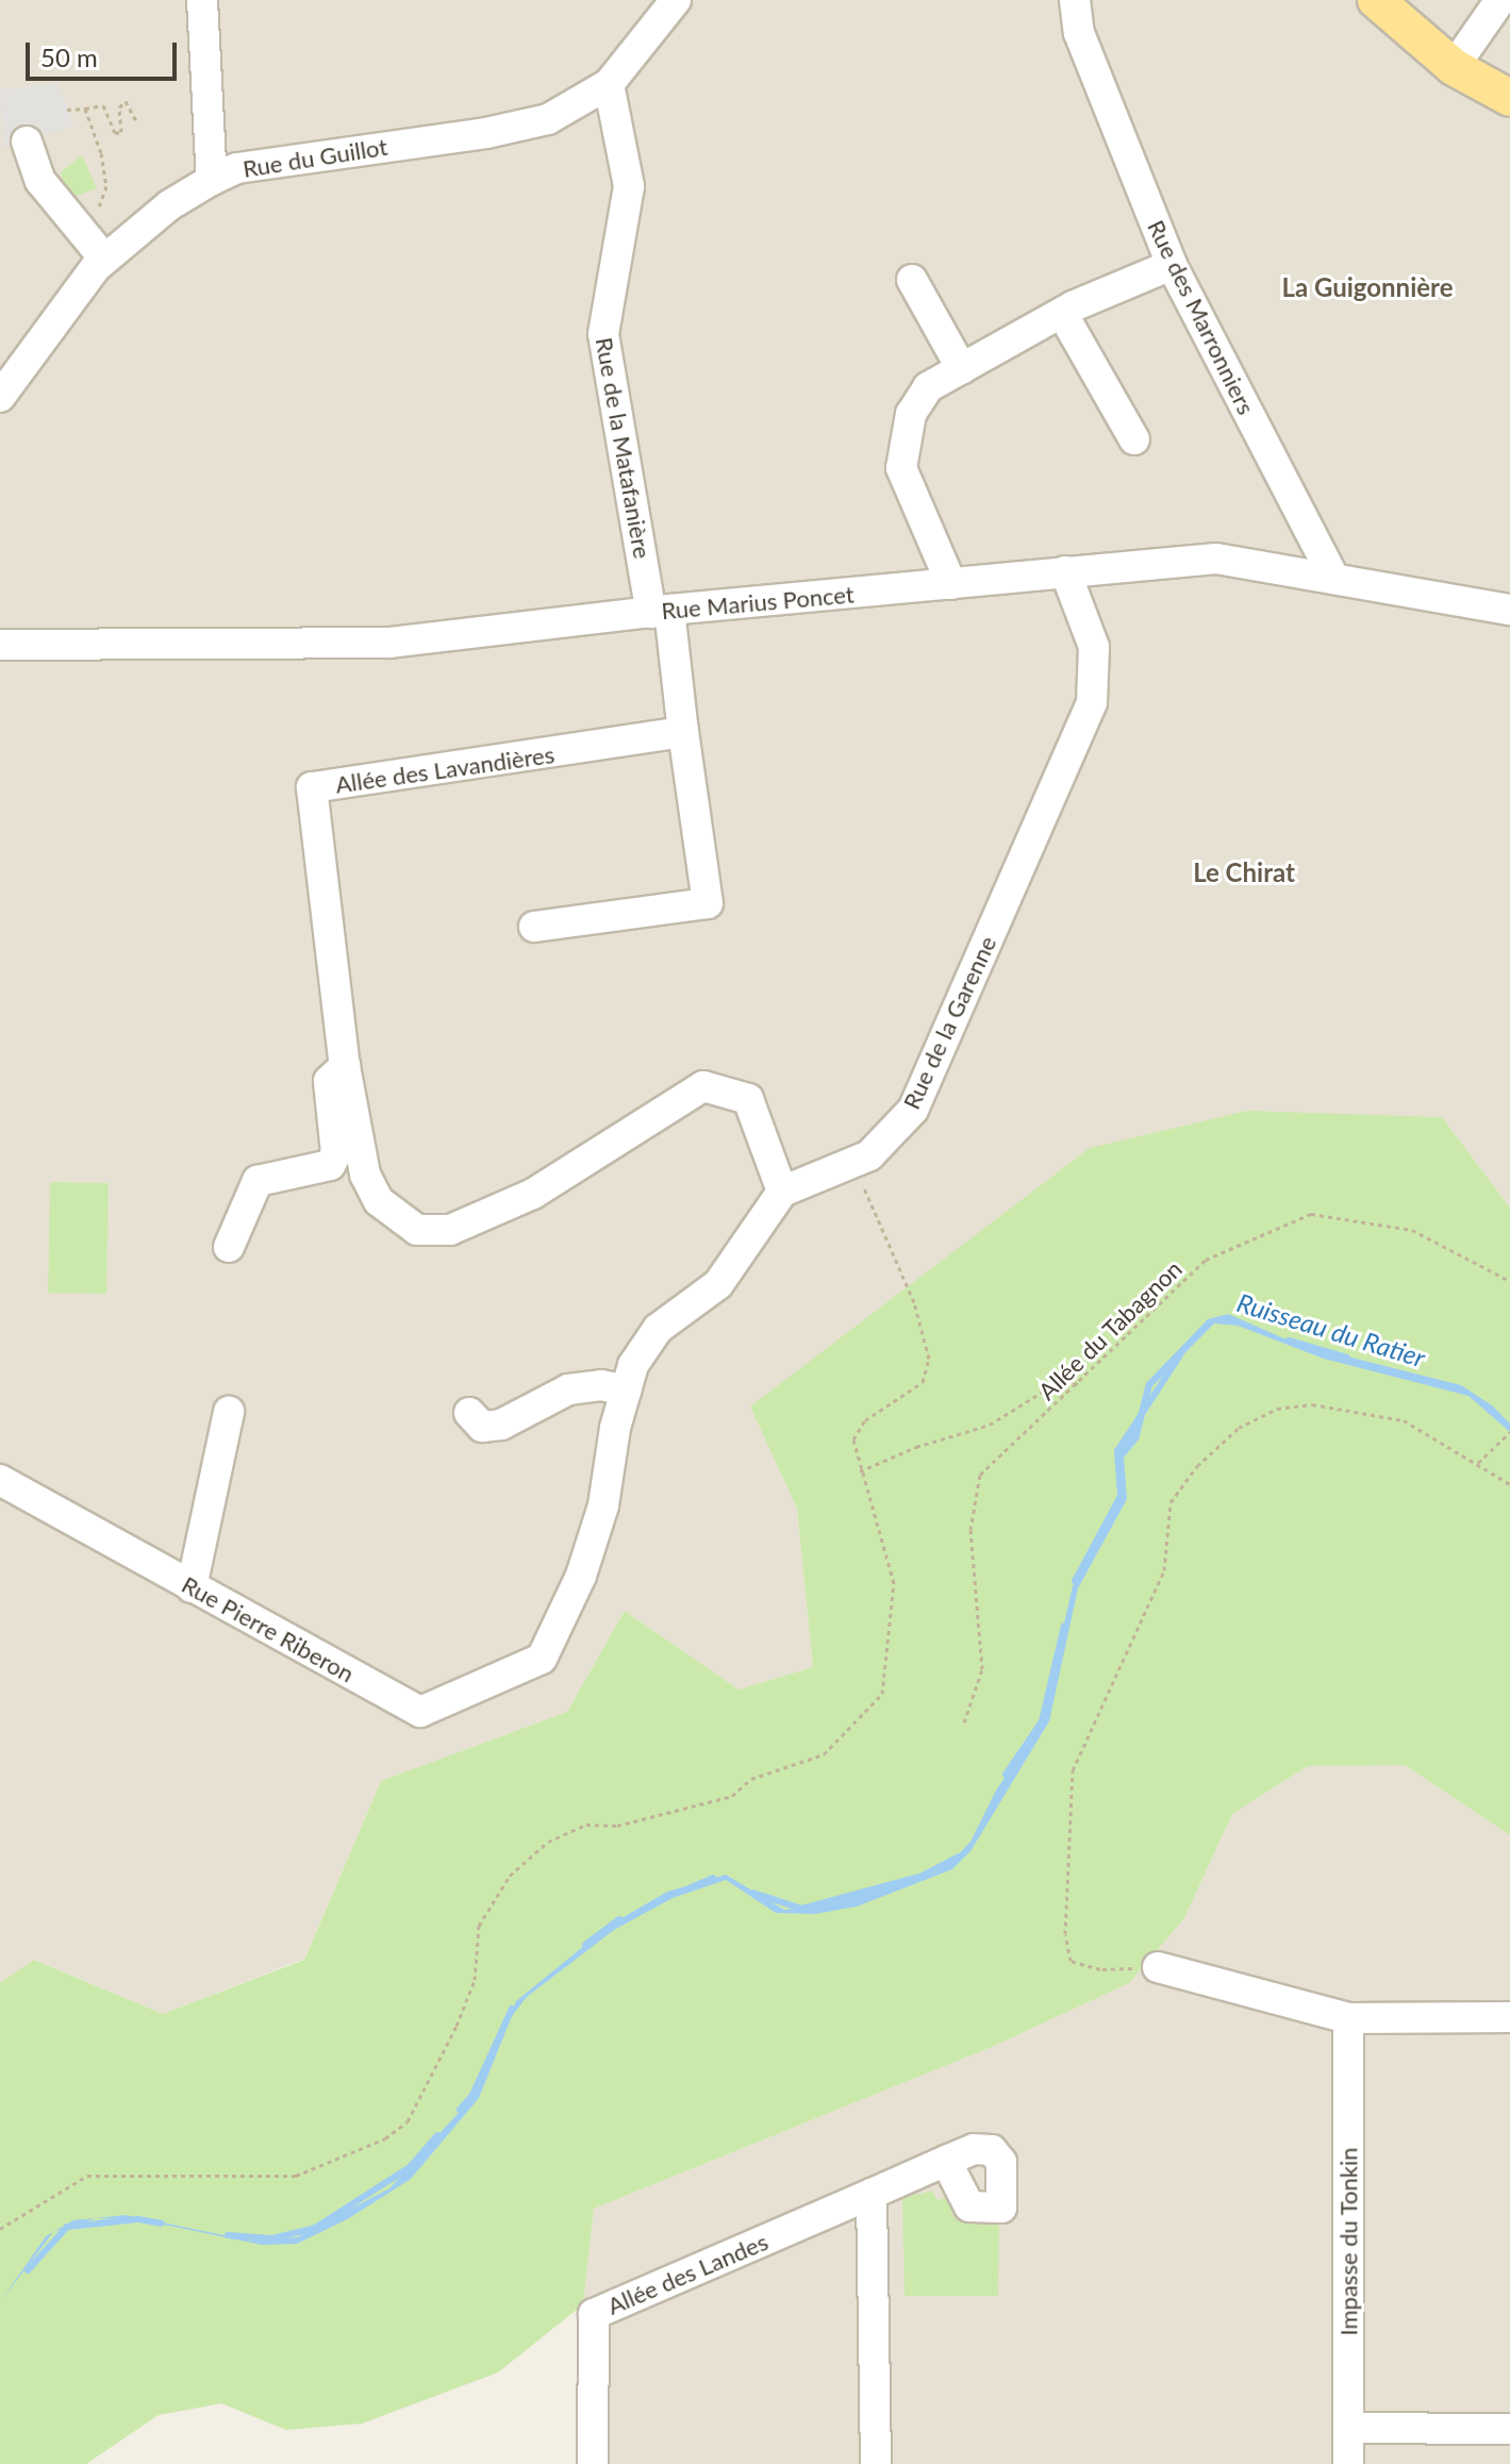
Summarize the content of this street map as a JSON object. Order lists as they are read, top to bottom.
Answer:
{
  "streets": {
    "street": [
      "Rue du Guillot",
      "Rue des Marronniers",
      "Rue de la Matafanière",
      "Rue Marius Poncet",
      "Allée des Lavandières",
      "Rue de la Garenne",
      "Rue Pierre Riberon",
      "Impasse du Tonkin",
      "Allée des Landes"
    ],
    "path": ["Allée du Tabagnon"]
  },
  "crossings": [
    ["Rue du Guillot", "Rue de la Matafanière"],
    ["Rue des Marronniers", "Rue Marius Poncet"],
    ["Rue de la Matafanière", "Rue Marius Poncet"],
    ["Rue Marius Poncet", "Rue de la Garenne"]
  ],
  "districts": ["La Guigonnière", "Le Chirat"],
  "water": ["Ruisseau du Ratier"],
  "scale_bar": "50 m"
}
